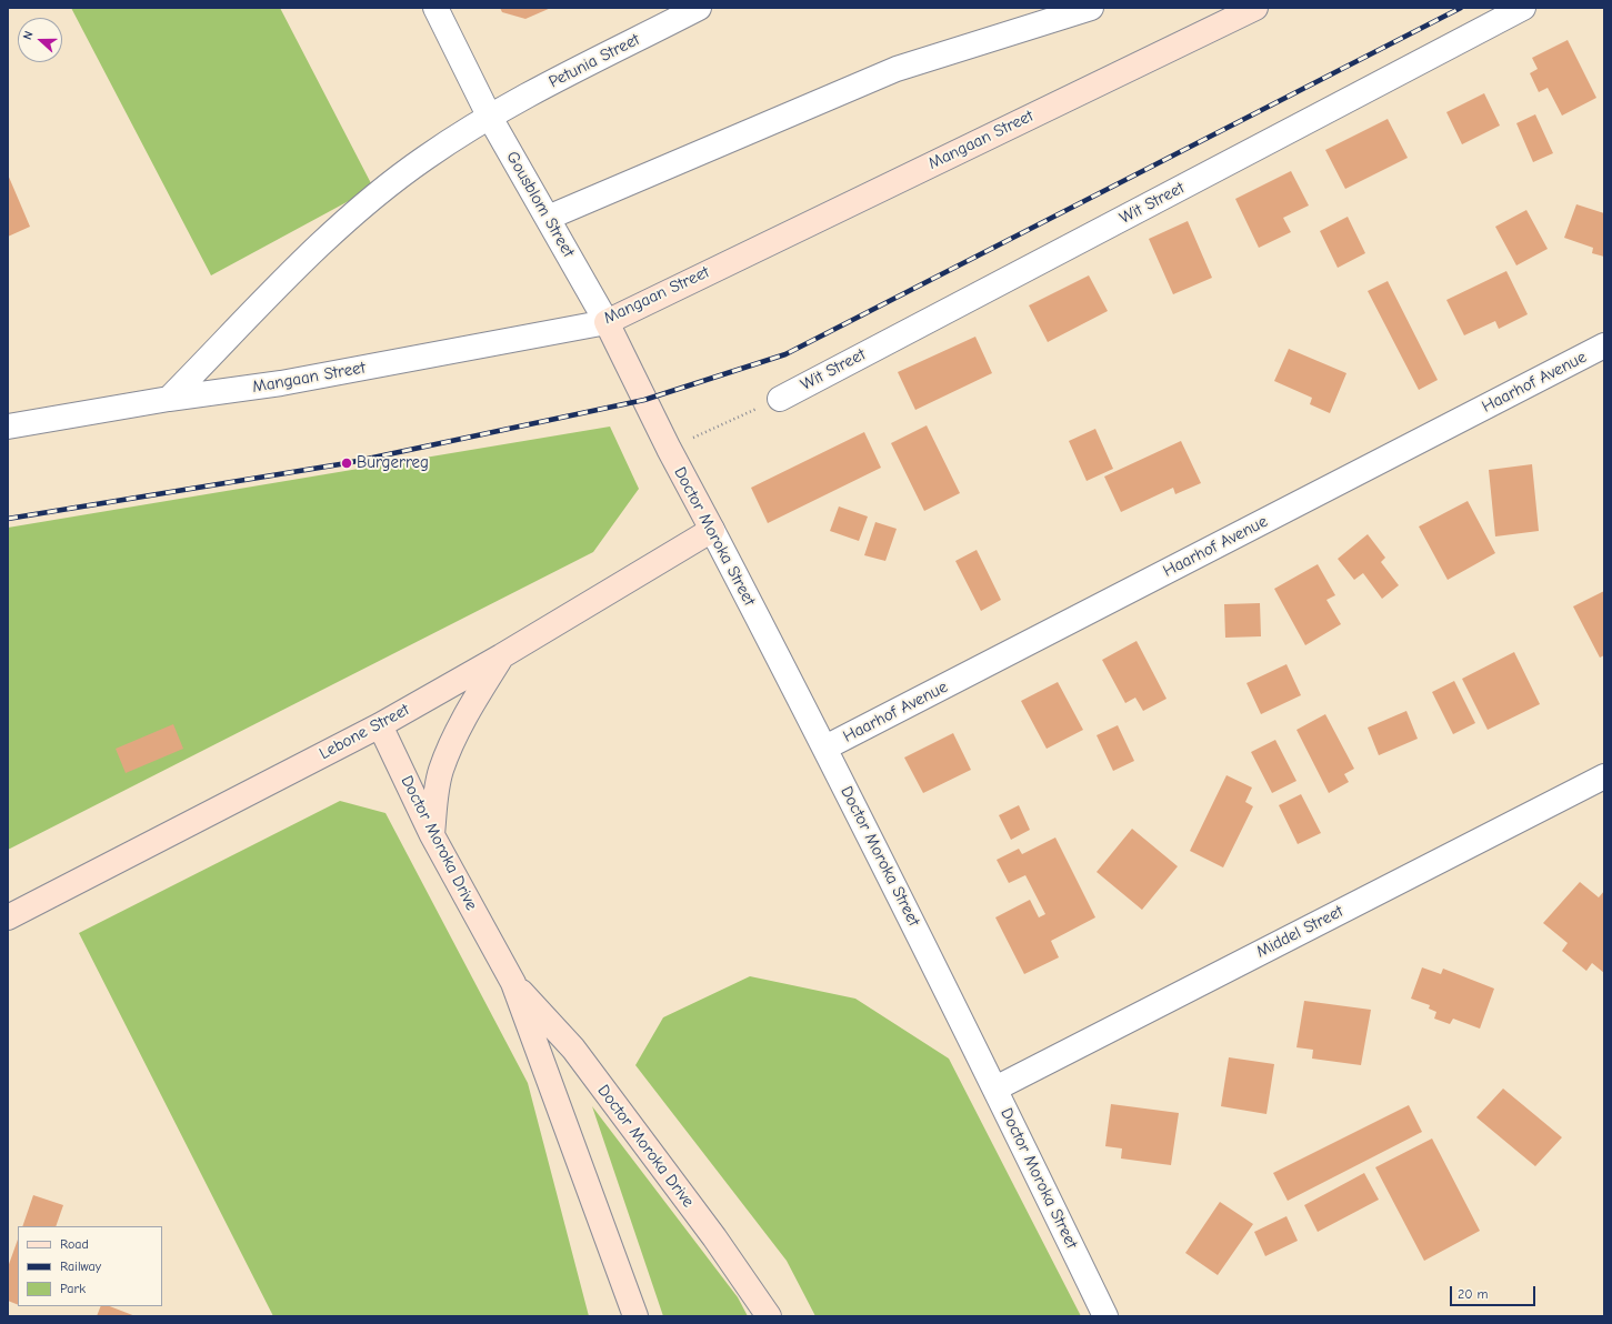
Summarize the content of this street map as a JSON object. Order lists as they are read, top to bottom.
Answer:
{
  "streets": {
    "street": [
      "Petunia Street",
      "Mangaan Street",
      "Wit Street",
      "Gousblom Street",
      "Haarhof Avenue",
      "Doctor Moroka Street",
      "Lebone Street",
      "Doctor Moroka Drive",
      "Middel Street"
    ]
  },
  "crossings": [
    ["Petunia Street", "Mangaan Street"],
    ["Petunia Street", "Gousblom Street"],
    ["Mangaan Street", "Gousblom Street"],
    ["Gousblom Street", "Doctor Moroka Street"],
    ["Haarhof Avenue", "Doctor Moroka Street"],
    ["Doctor Moroka Street", "Lebone Street"],
    ["Doctor Moroka Street", "Middel Street"],
    ["Lebone Street", "Doctor Moroka Drive"]
  ],
  "places": ["Burgerreg"],
  "legend": ["Road", "Railway", "Park"],
  "scale_bar": "20 m",
  "north": "left"
}
